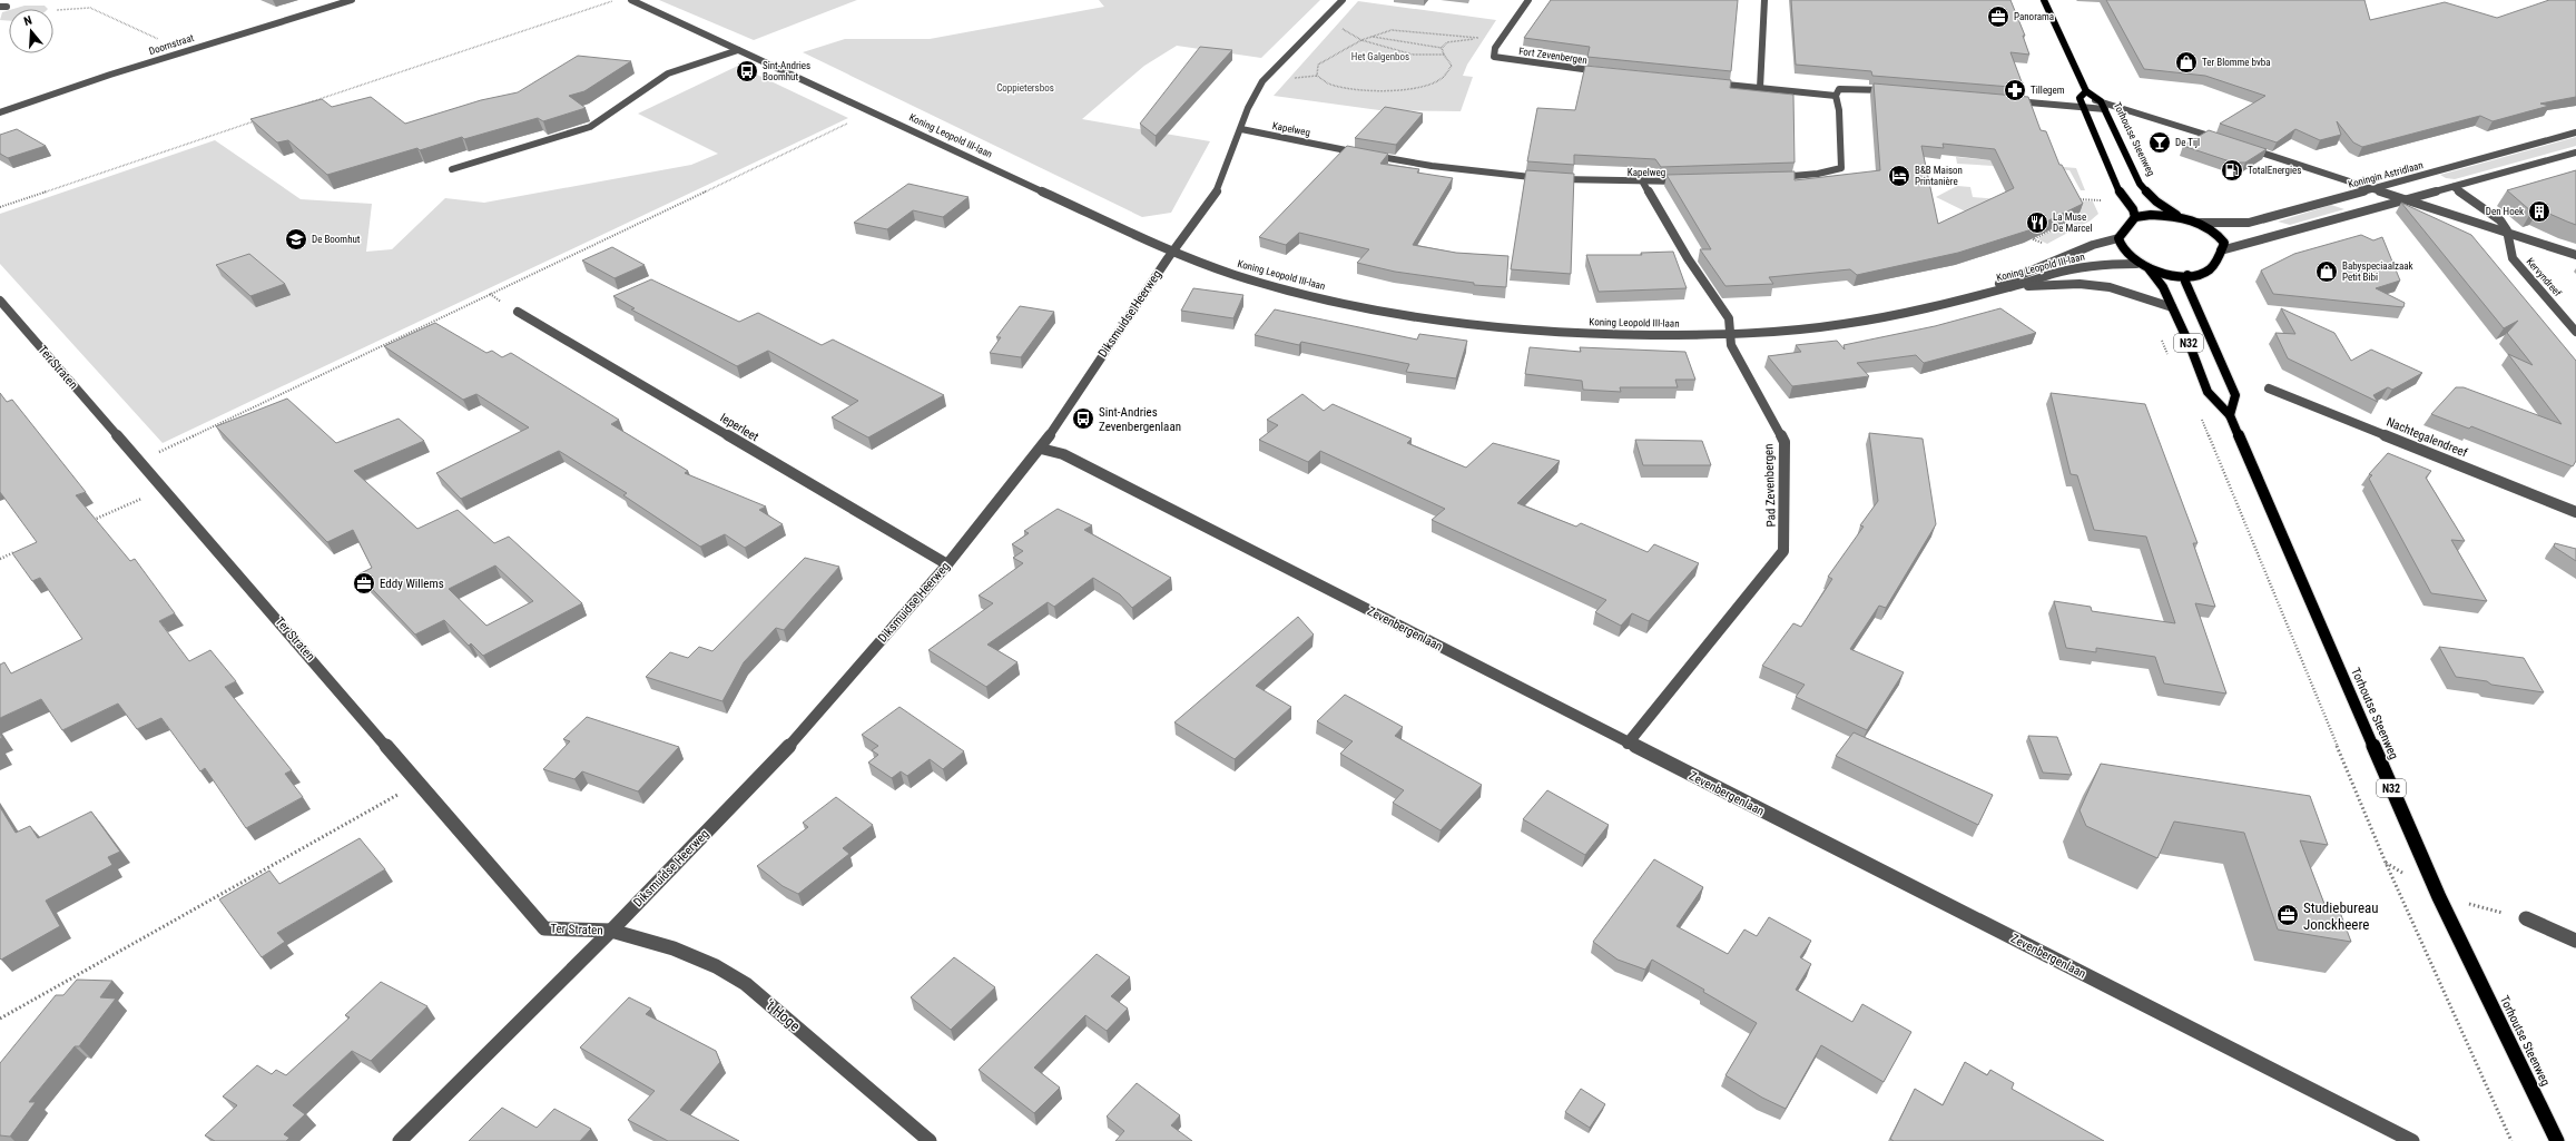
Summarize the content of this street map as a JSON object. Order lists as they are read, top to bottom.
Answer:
{
  "streets": {
    "main road": ["Torhoutse Steenweg", "N32"],
    "street": [
      "Doornstraat",
      "Fort Zevenbergen",
      "Kapelweg",
      "Koning Leopold III-laan",
      "Koningin Astridlaan",
      "Kervyndreef",
      "Diksmuidse Heerweg",
      "Ter Straten",
      "Ieperleet",
      "Nachtegalendreef",
      "Pad Zevenbergen",
      "Zevenbergenlaan",
      "'t Hoge"
    ]
  },
  "crossings": [
    ["Kapelweg", "Diksmuidse Heerweg"],
    ["Kapelweg", "Pad Zevenbergen"],
    ["Koning Leopold III-laan", "Diksmuidse Heerweg"],
    ["Koning Leopold III-laan", "Pad Zevenbergen"],
    ["Torhoutse Steenweg", "N32"],
    ["Diksmuidse Heerweg", "Ter Straten"],
    ["Diksmuidse Heerweg", "Ieperleet"],
    ["Diksmuidse Heerweg", "Zevenbergenlaan"],
    ["Diksmuidse Heerweg", "'t Hoge"],
    ["Ter Straten", "'t Hoge"],
    ["Pad Zevenbergen", "Zevenbergenlaan"]
  ],
  "parks": ["Het Galgenbos", "Coppietersbos"],
  "places": {
    "office": ["Panorama", "Eddy Willems", "Studiebureau Jonckheere"],
    "shop": ["Ter Blomme bvba", "Babyspeciaalzaak Petit Bibi"],
    "bus stop": ["Sint-Andries Boomhut", "Sint-Andries Zevenbergenlaan"],
    "pharmacy": ["Tillegem"],
    "bar": ["De Tijl"],
    "fuel station": ["TotalEnergies"],
    "hotel": ["B&B Maison Printanière"],
    "building": ["Den Hoek"],
    "restaurant": ["La Muse De Marcel"],
    "school or university": ["De Boomhut"]
  },
  "north": "top"
}
